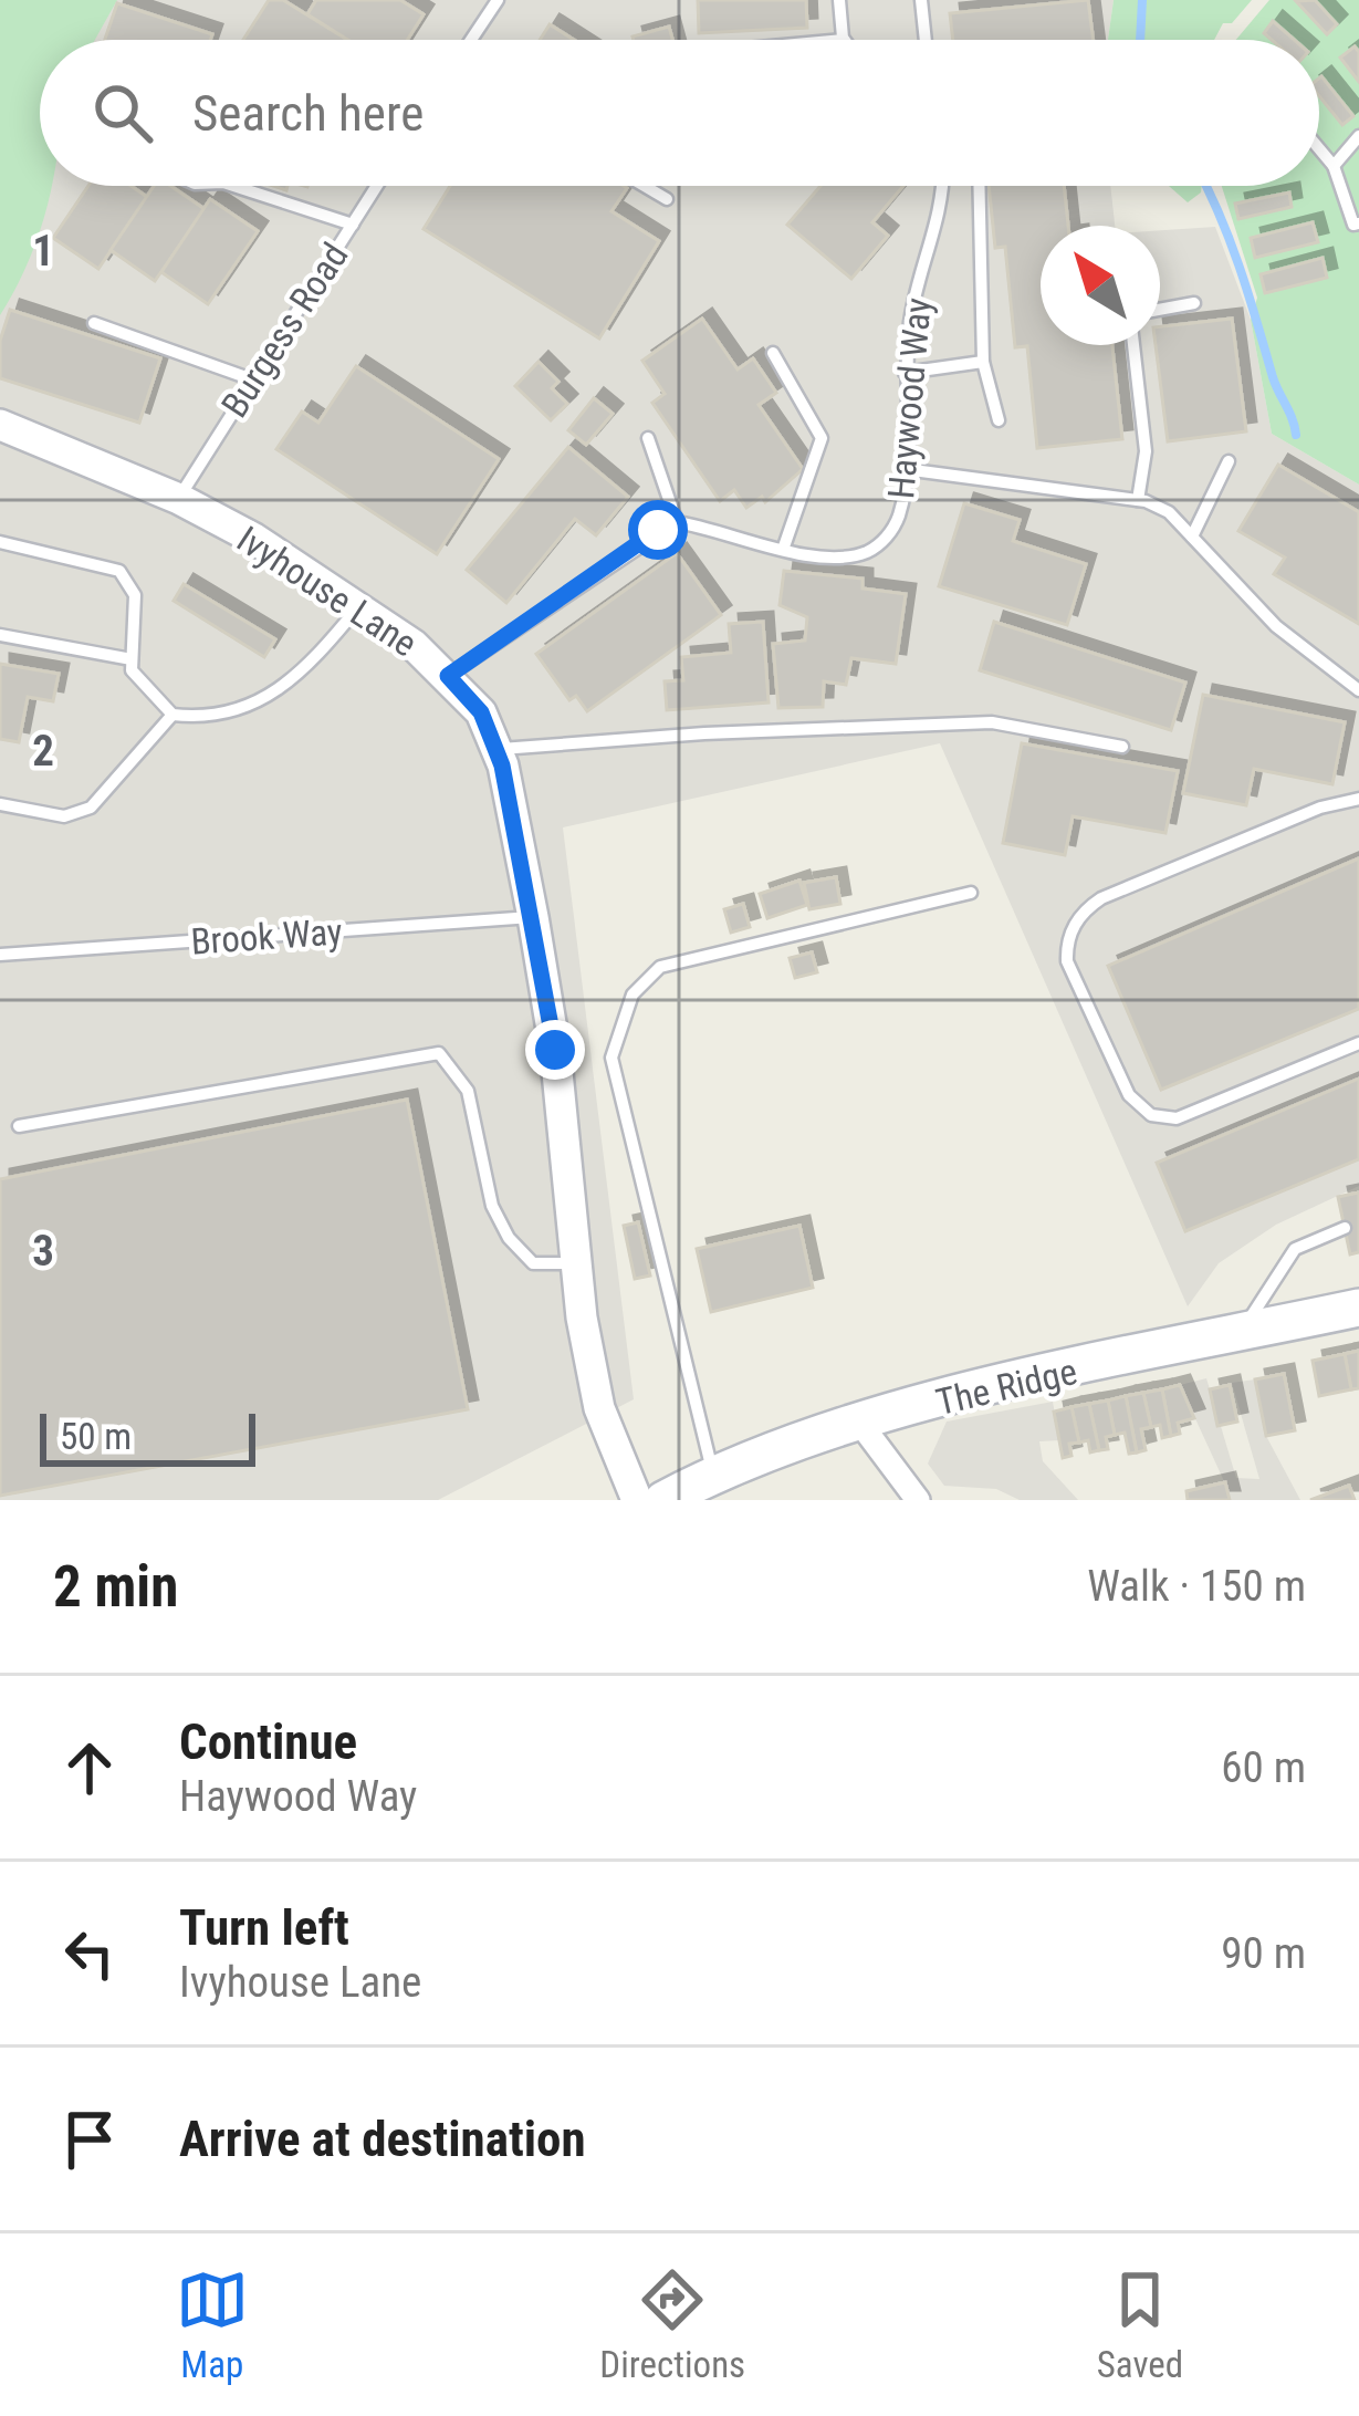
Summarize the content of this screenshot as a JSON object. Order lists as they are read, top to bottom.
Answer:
{
  "streets": {
    "main road": ["The Ridge"],
    "street": ["Ivyhouse Lane"],
    "lane": ["Burgess Road", "Haywood Way", "Brook Way"]
  },
  "crossings": [
    ["Burgess Road", "Ivyhouse Lane"],
    ["Ivyhouse Lane", "Brook Way"]
  ],
  "scale_bar": "50 m",
  "north": "top left",
  "page": {
    "search": "Search here",
    "scale": "50 m",
    "heading": ["2 min", "Walk · 150 m"],
    "list": [
      ["Continue", "Haywood Way", "60 m"],
      ["Turn left", "Ivyhouse Lane", "90 m"],
      "Arrive at destination"
    ],
    "nav": ["Map", "Directions", "Saved"]
  },
  "grid": {
    "rows": ["1", "2", "3"]
  }
}
